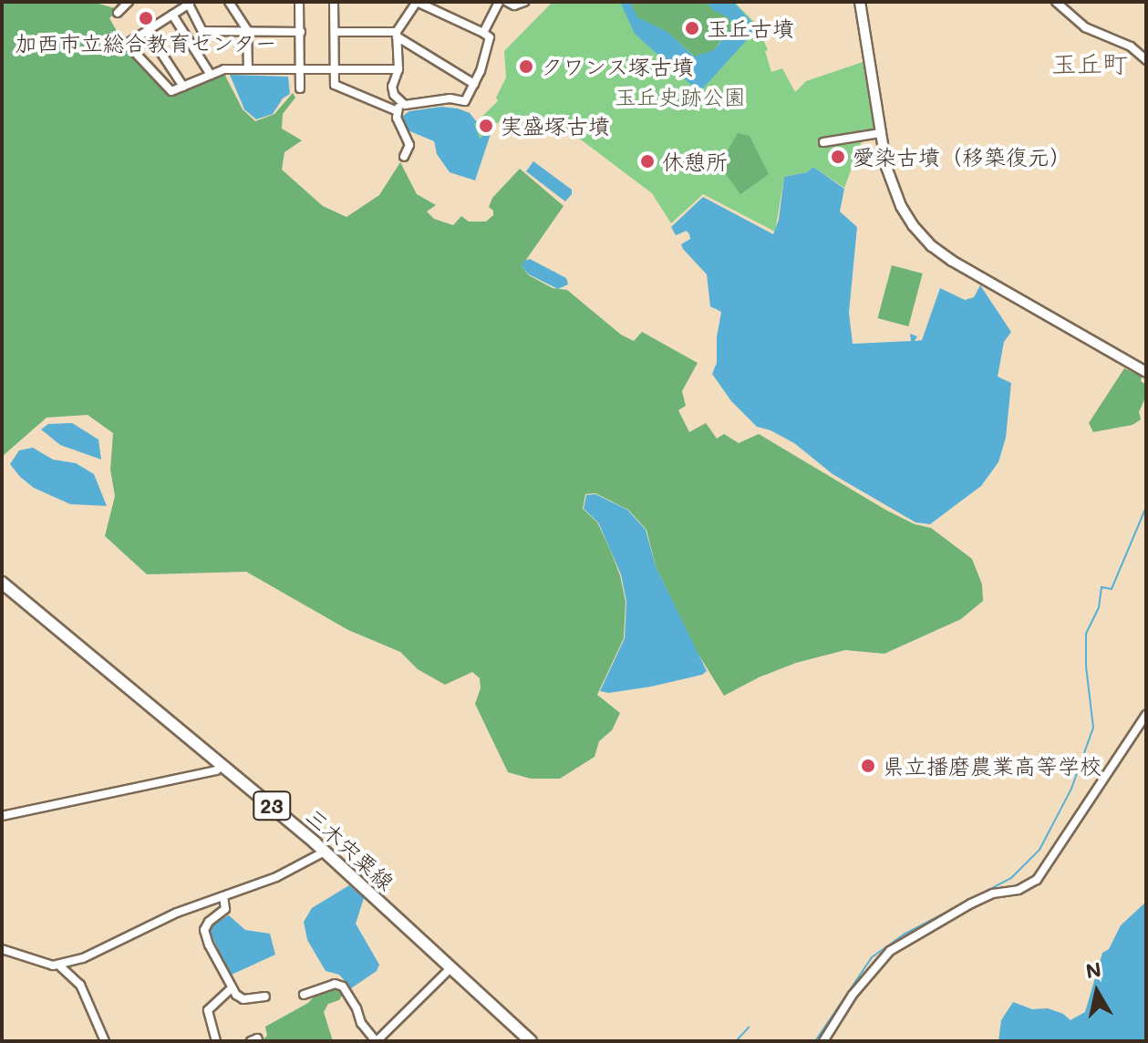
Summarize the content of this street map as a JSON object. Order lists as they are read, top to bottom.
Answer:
{
  "streets": {
    "main road": ["23", "三木宍粟線"]
  },
  "districts": ["玉丘町"],
  "parks": ["玉丘史跡公園"],
  "places": [
    "加西市立総合教育センター",
    "玉丘古墳",
    "クワンス塚古墳",
    "実盛塚古墳",
    "愛染古墳（移築復元）",
    "休憩所",
    "県立播磨農業高等学校"
  ],
  "north": "top"
}
